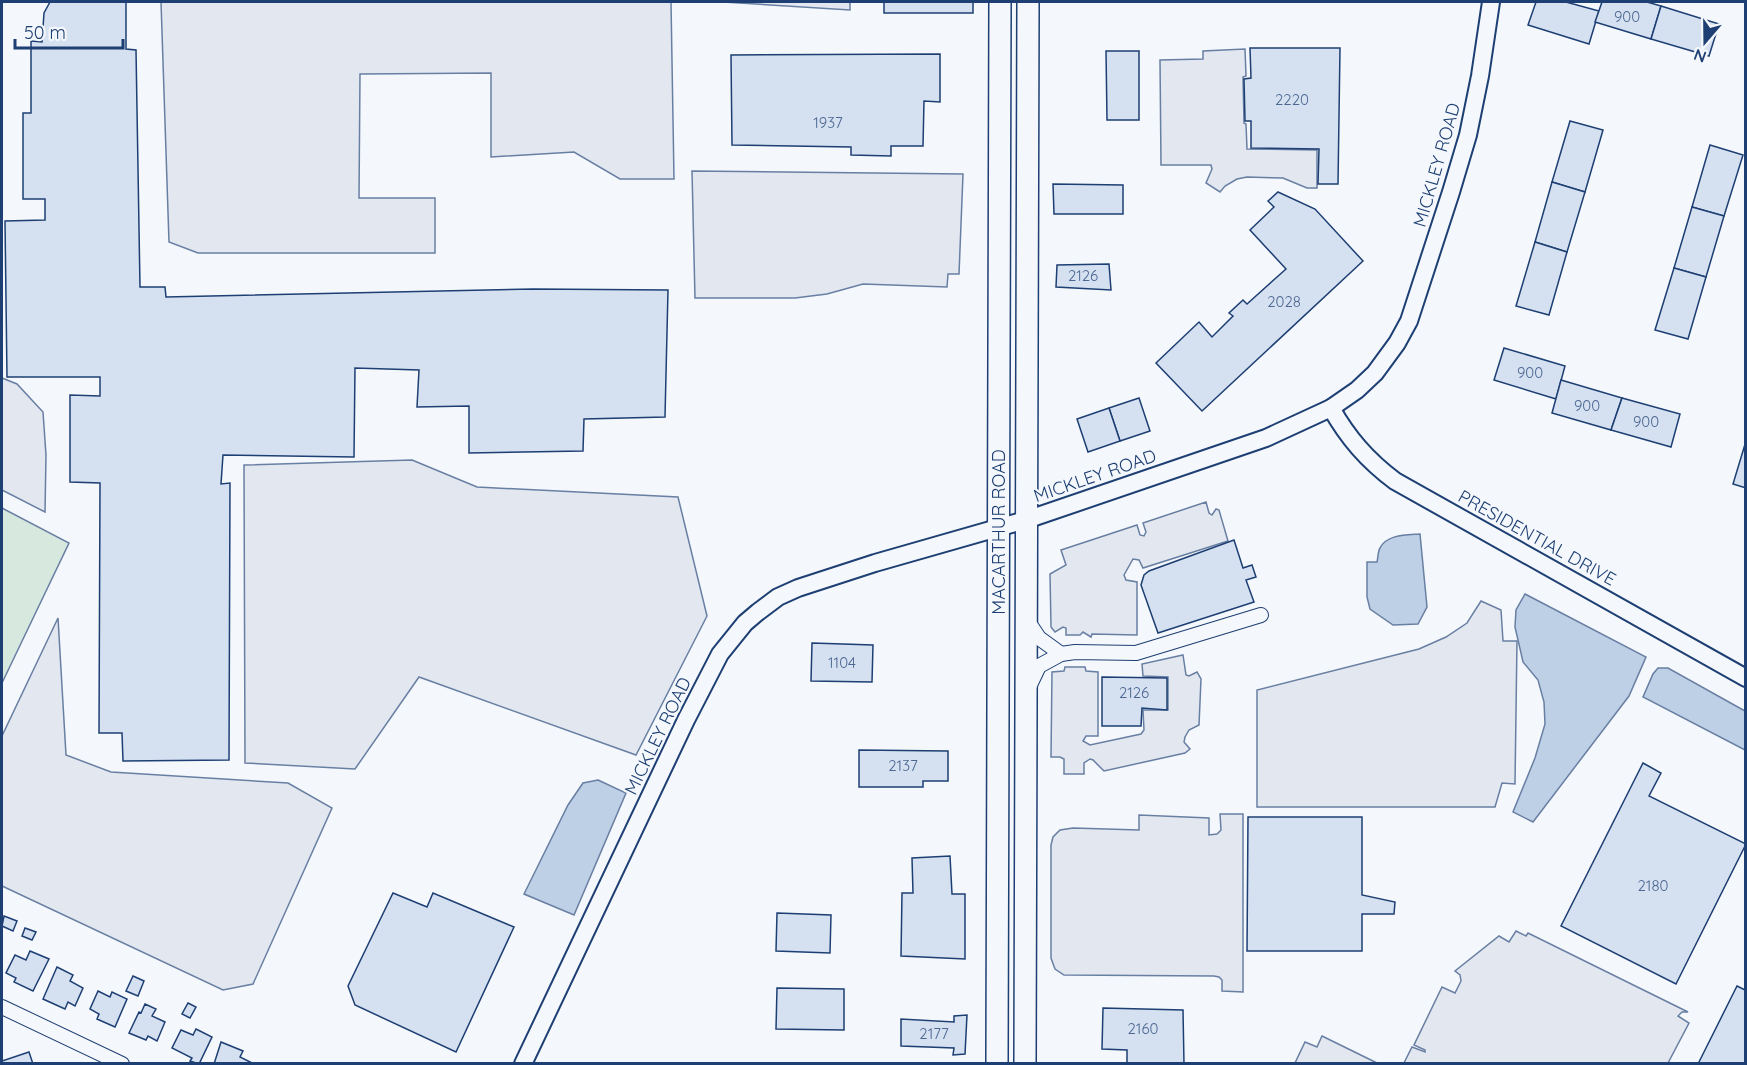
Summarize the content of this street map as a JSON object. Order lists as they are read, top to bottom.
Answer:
{
  "streets": {
    "highway": ["MACARTHUR ROAD"],
    "street": ["MICKLEY ROAD", "PRESIDENTIAL DRIVE"]
  },
  "crossings": [
    ["MICKLEY ROAD", "MACARTHUR ROAD"],
    ["MICKLEY ROAD", "PRESIDENTIAL DRIVE"]
  ],
  "house_numbers": [
    "900",
    "2220",
    "1937",
    "2126",
    "2028",
    "900",
    "900",
    "900",
    "1104",
    "2126",
    "2137",
    "2180",
    "2160",
    "2177"
  ],
  "scale_bar": "50 m",
  "north": "bottom"
}
